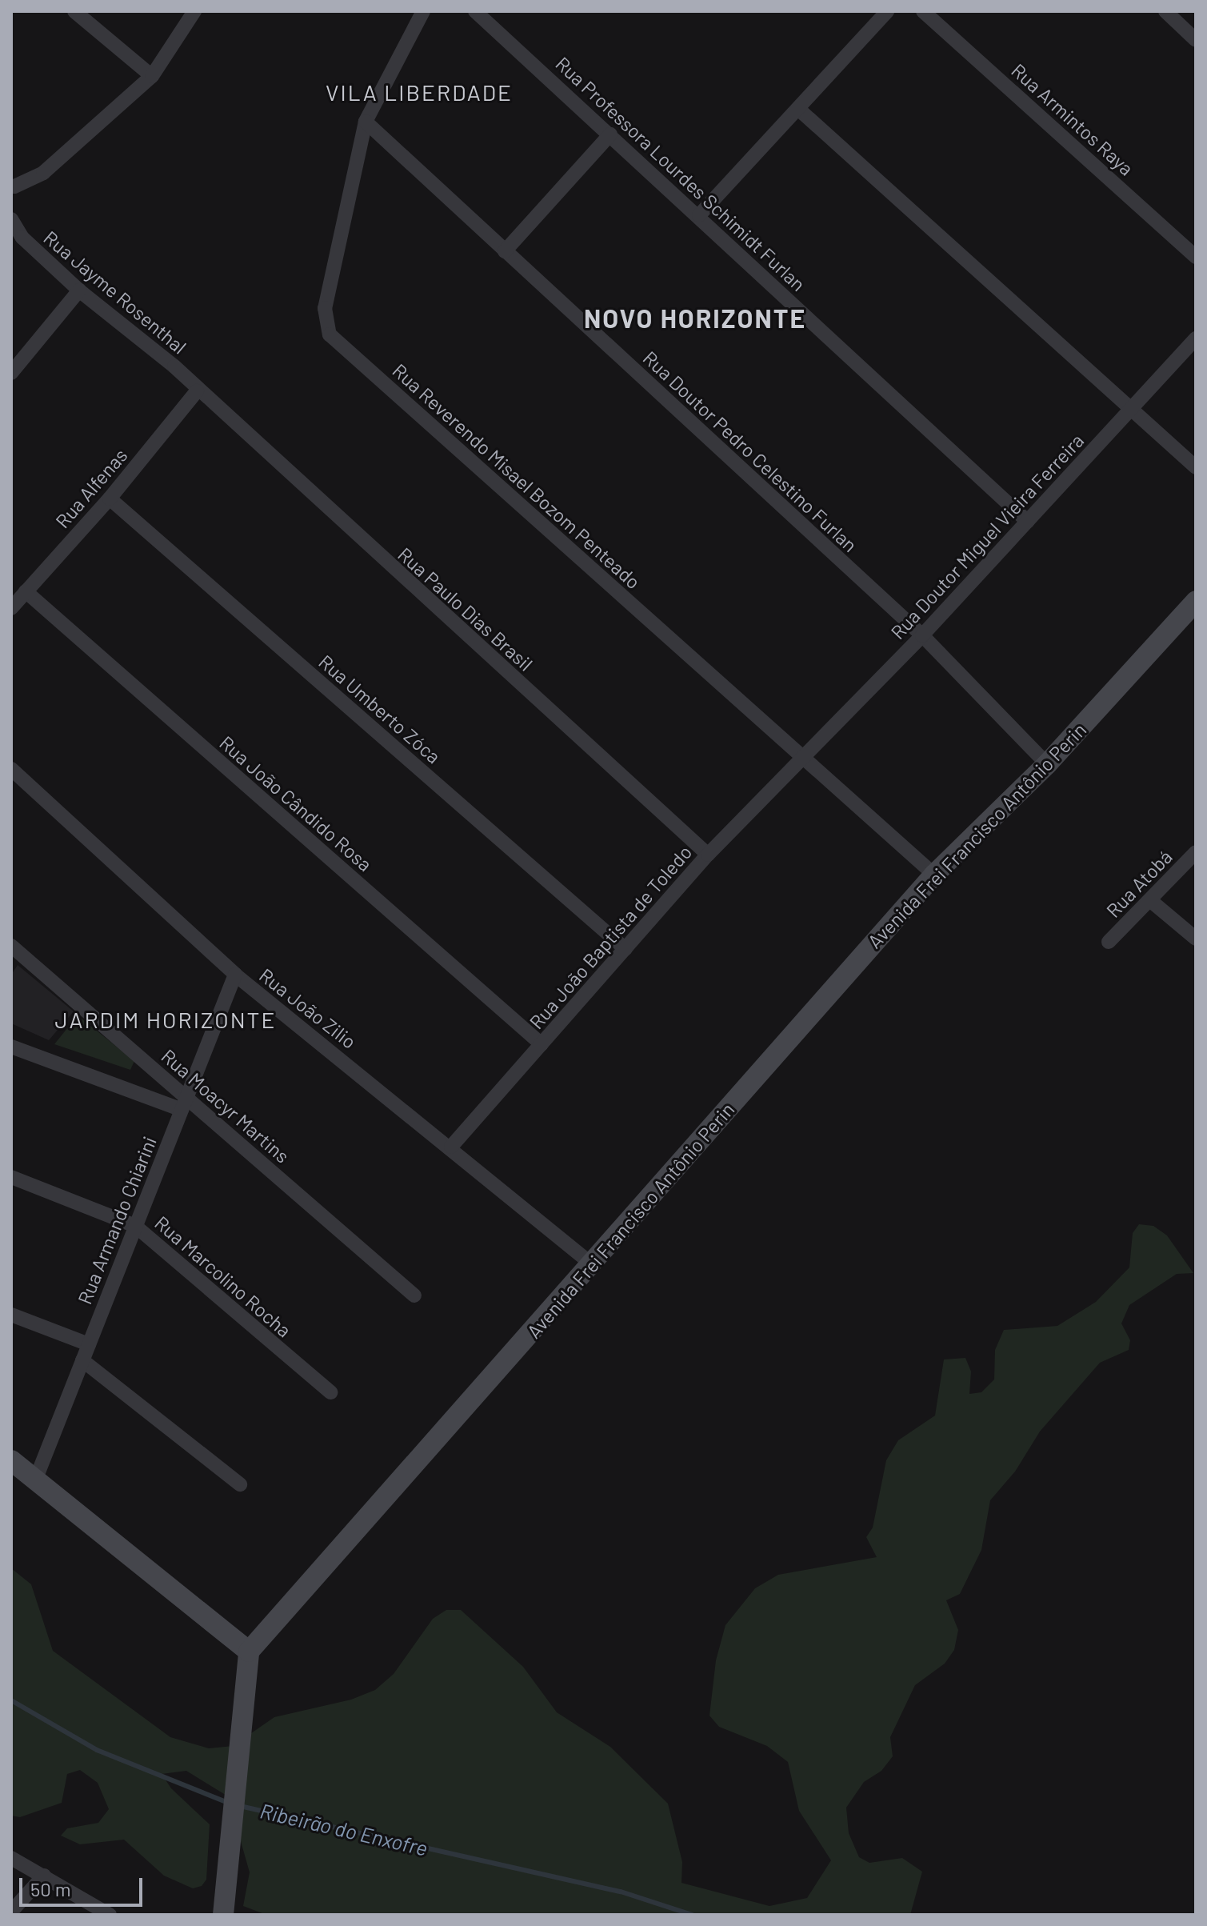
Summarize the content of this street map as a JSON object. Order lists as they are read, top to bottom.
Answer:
{
  "streets": {
    "street": [
      "Rua Armintos Raya",
      "Rua Professora Lourdes Schimidt Furlan",
      "Rua Jayme Rosenthal",
      "Rua Doutor Pedro Celestino Furlan",
      "Rua Reverendo Misael Bozom Penteado",
      "Rua Alfenas",
      "Rua Doutor Miguel Vieira Ferreira",
      "Rua Paulo Dias Brasil",
      "Rua Umberto Zóca",
      "Rua João Cândido Rosa",
      "Avenida Frei Francisco Antônio Perin",
      "Rua Atobá",
      "Rua João Baptista de Toledo",
      "Rua João Zilio",
      "Rua Moacyr Martins",
      "Rua Armando Chiarini",
      "Rua Marcolino Rocha"
    ]
  },
  "crossings": [
    ["Rua Professora Lourdes Schimidt Furlan", "Rua Doutor Miguel Vieira Ferreira"],
    ["Rua Jayme Rosenthal", "Rua Alfenas"],
    ["Rua Jayme Rosenthal", "Rua Paulo Dias Brasil"],
    ["Rua Doutor Pedro Celestino Furlan", "Rua Reverendo Misael Bozom Penteado"],
    ["Rua Doutor Pedro Celestino Furlan", "Rua Doutor Miguel Vieira Ferreira"],
    ["Rua Doutor Pedro Celestino Furlan", "Avenida Frei Francisco Antônio Perin"],
    ["Rua Reverendo Misael Bozom Penteado", "Rua Doutor Miguel Vieira Ferreira"],
    ["Rua Reverendo Misael Bozom Penteado", "Avenida Frei Francisco Antônio Perin"],
    ["Rua Reverendo Misael Bozom Penteado", "Rua João Baptista de Toledo"],
    ["Rua Alfenas", "Rua Paulo Dias Brasil"],
    ["Rua Alfenas", "Rua Umberto Zóca"],
    ["Rua Alfenas", "Rua João Cândido Rosa"],
    ["Rua Doutor Miguel Vieira Ferreira", "Rua João Baptista de Toledo"],
    ["Rua Paulo Dias Brasil", "Rua João Baptista de Toledo"],
    ["Rua Umberto Zóca", "Rua João Baptista de Toledo"],
    ["Rua João Cândido Rosa", "Rua João Baptista de Toledo"],
    ["Avenida Frei Francisco Antônio Perin", "Rua João Zilio"],
    ["Rua João Baptista de Toledo", "Rua João Zilio"],
    ["Rua João Zilio", "Rua Armando Chiarini"],
    ["Rua Moacyr Martins", "Rua Armando Chiarini"],
    ["Rua Armando Chiarini", "Rua Marcolino Rocha"]
  ],
  "districts": ["VILA LIBERDADE", "NOVO HORIZONTE", "JARDIM HORIZONTE"],
  "water": ["Ribeirão do Enxofre"],
  "scale_bar": "50 m"
}
